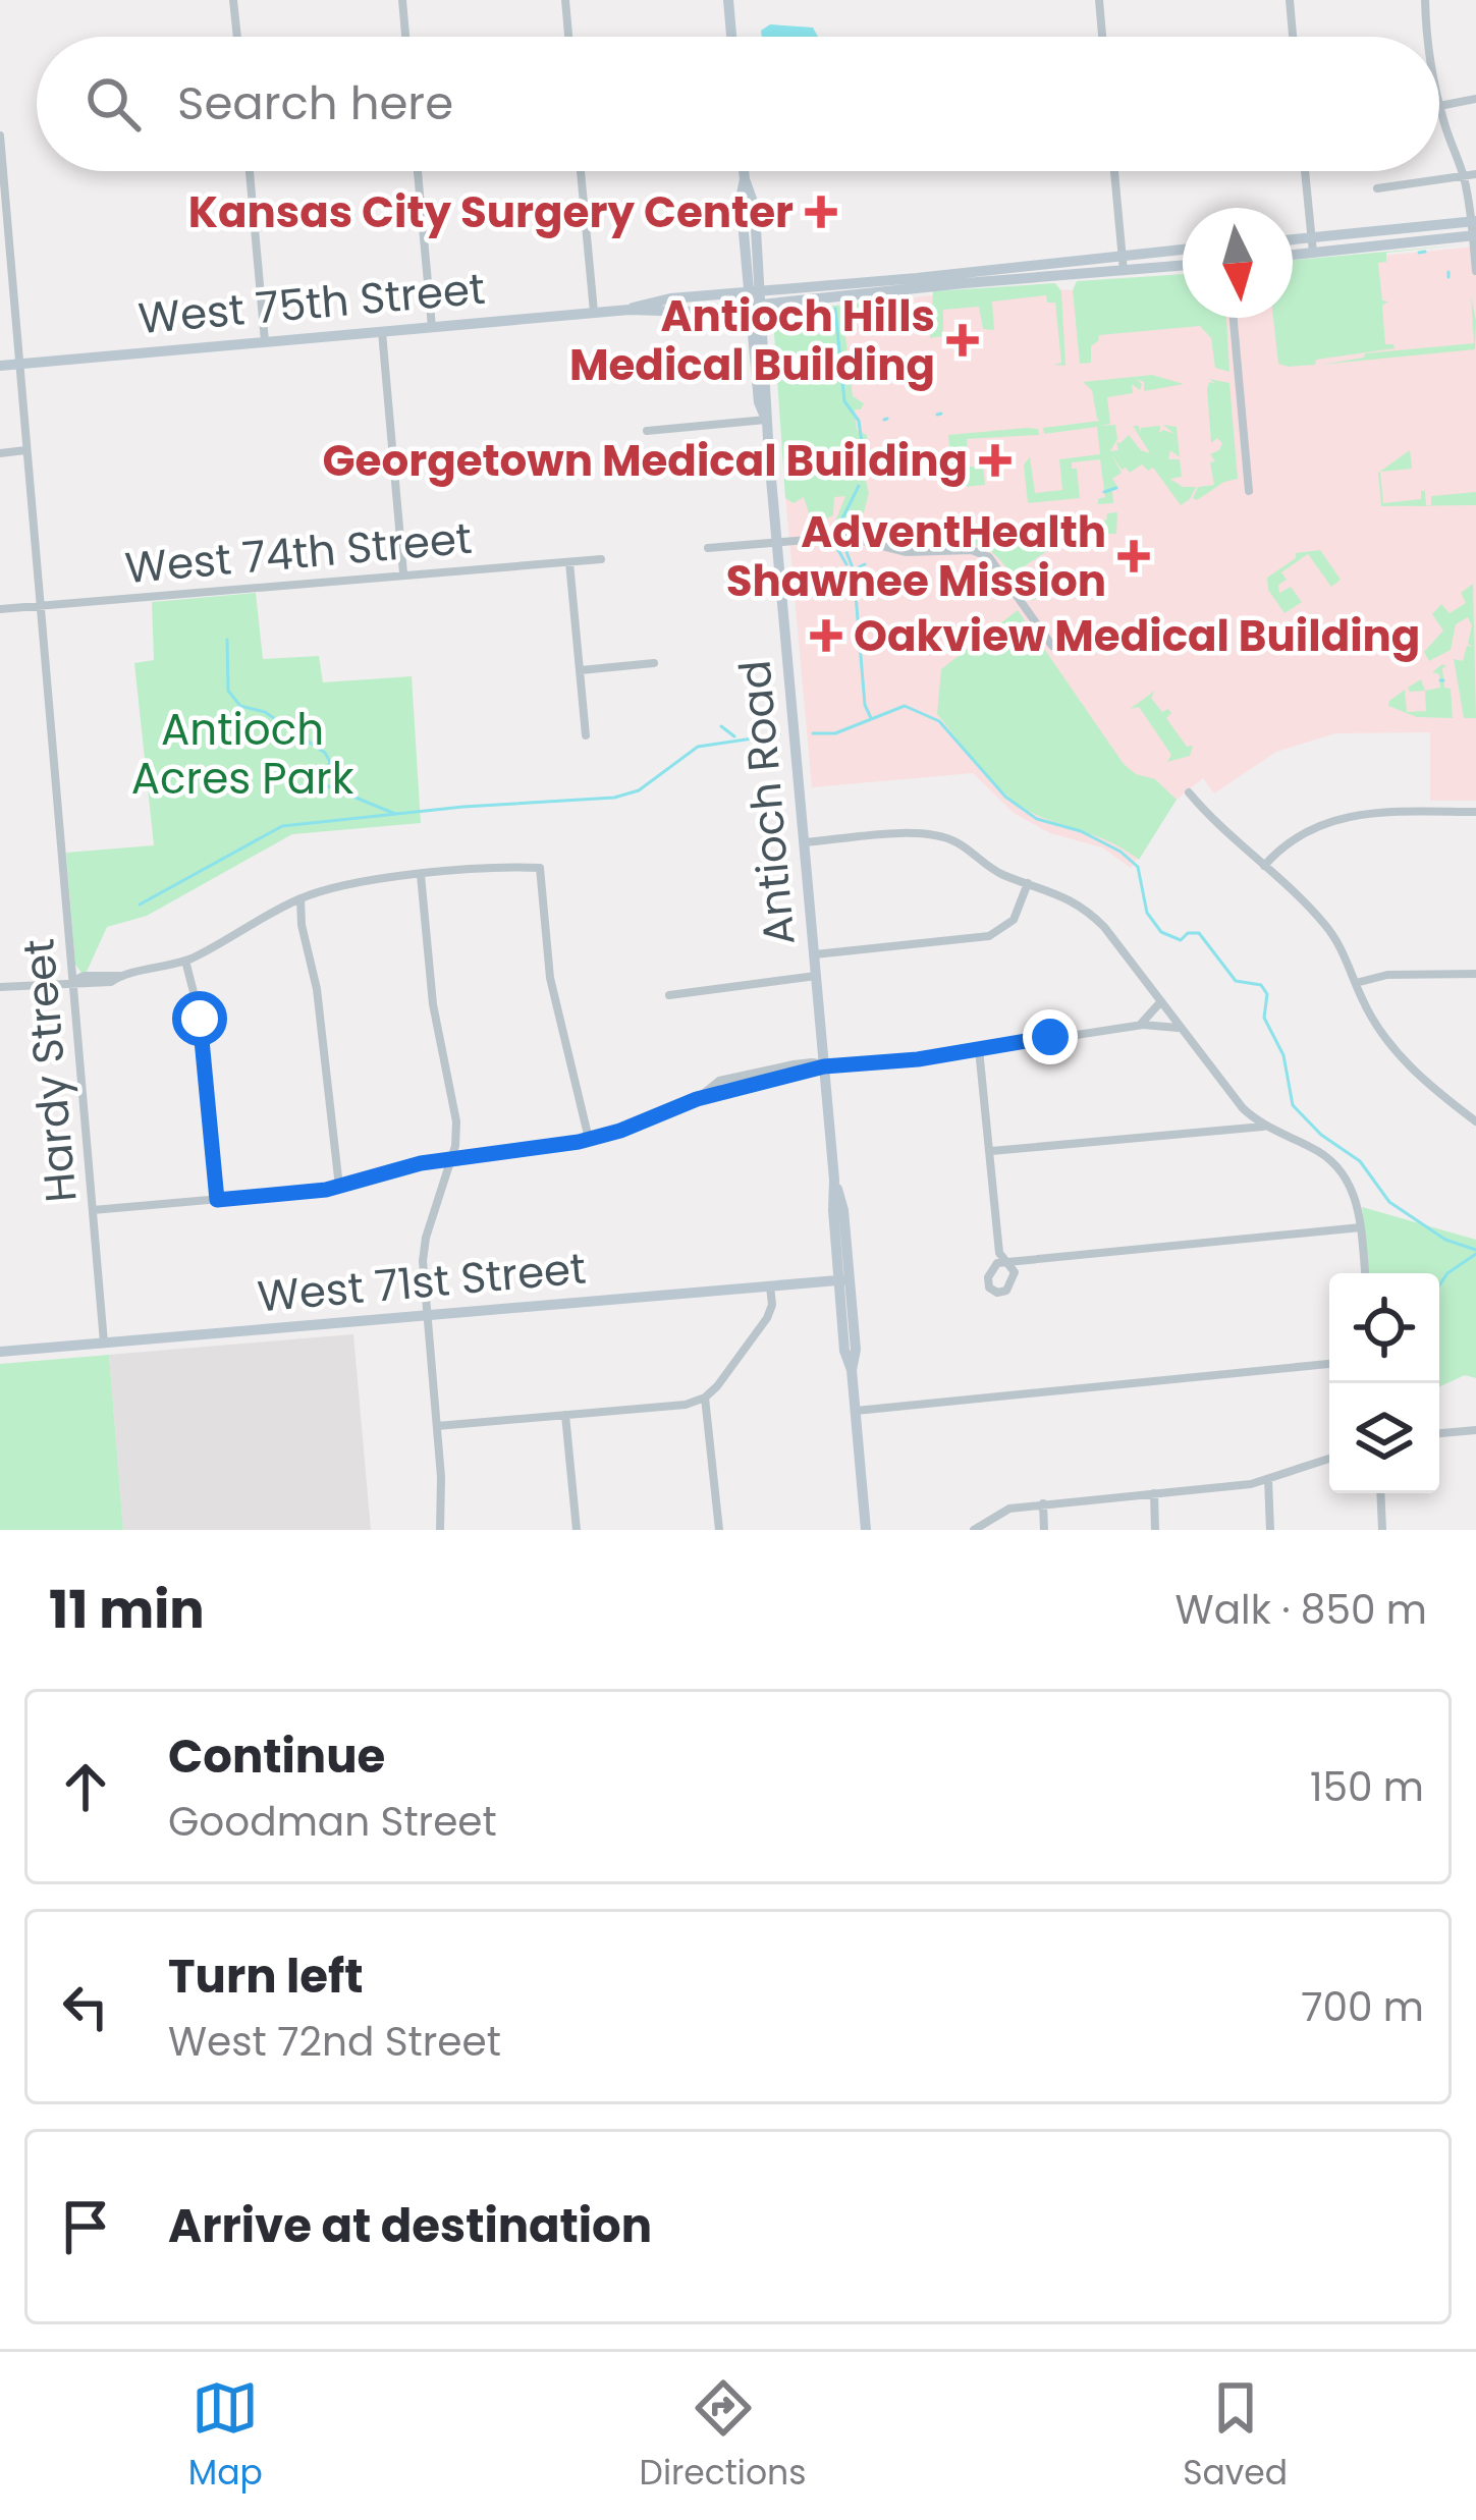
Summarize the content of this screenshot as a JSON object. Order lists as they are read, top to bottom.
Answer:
{
  "streets": {
    "main road": ["West 75th Street", "Antioch Road", "West 71st Street"],
    "street": ["West 74th Street", "Hardy Street"]
  },
  "crossings": [
    ["West 75th Street", "Antioch Road"],
    ["West 75th Street", "Hardy Street"],
    ["West 74th Street", "Hardy Street"],
    ["Antioch Road", "West 71st Street"],
    ["Hardy Street", "West 71st Street"]
  ],
  "parks": ["Antioch Acres Park"],
  "places": {
    "health": [
      "Kansas City Surgery Center",
      "Antioch Hills Medical Building",
      "Georgetown Medical Building",
      "AdventHealth Shawnee Mission",
      "Oakview Medical Building"
    ]
  },
  "north": "bottom",
  "page": {
    "search": "Search here",
    "heading": ["11 min", "Walk · 850 m"],
    "list": [
      ["Continue", "Goodman Street", "150 m"],
      ["Turn left", "West 72nd Street", "700 m"],
      "Arrive at destination"
    ],
    "nav": ["Map", "Directions", "Saved"]
  }
}
